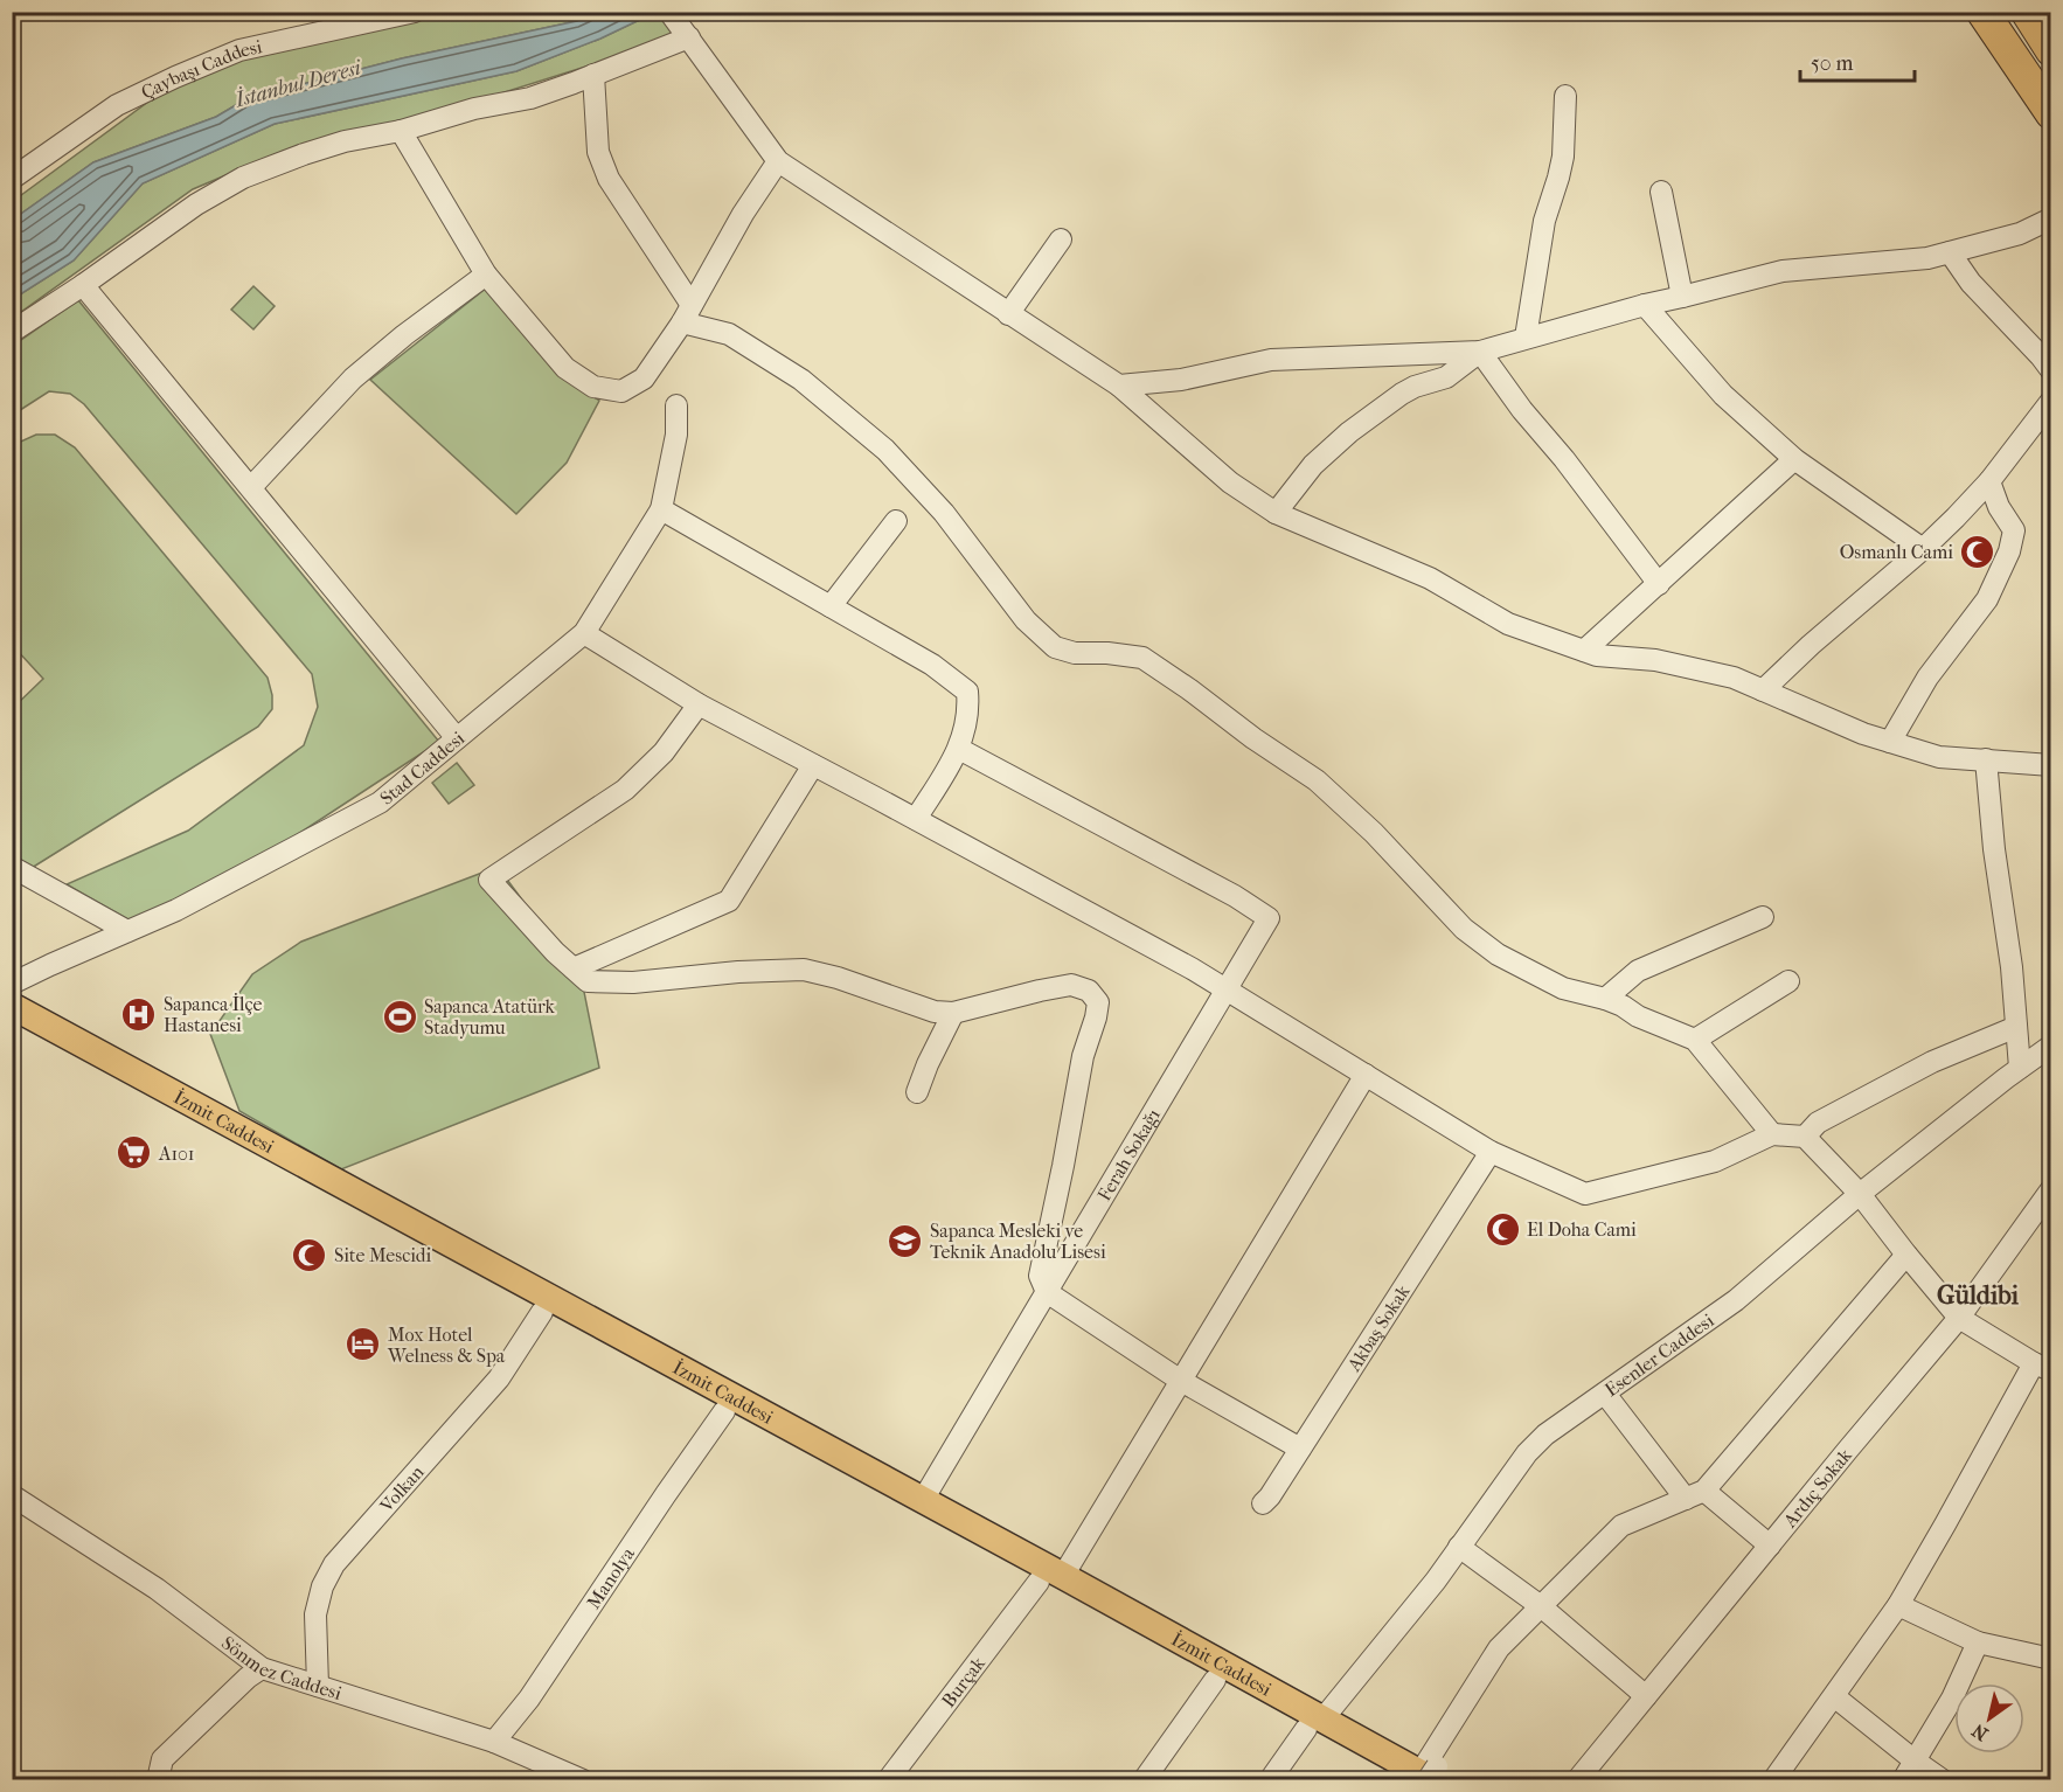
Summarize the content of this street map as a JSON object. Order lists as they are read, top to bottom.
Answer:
{
  "streets": {
    "main road": ["İzmit Caddesi"],
    "street": [
      "Çaybaşı Caddesi",
      "Stad Caddesi",
      "Ferah Sokağı",
      "Akbaş Sokak",
      "Esenler Caddesi",
      "Ardıç Sokak",
      "Volkan",
      "Manolya",
      "Sönmez Caddesi",
      "Burçak"
    ]
  },
  "crossings": [
    ["İzmit Caddesi", "Ferah Sokağı"],
    ["İzmit Caddesi", "Esenler Caddesi"],
    ["İzmit Caddesi", "Volkan"],
    ["İzmit Caddesi", "Manolya"],
    ["İzmit Caddesi", "Burçak"],
    ["Volkan", "Sönmez Caddesi"],
    ["Manolya", "Sönmez Caddesi"]
  ],
  "districts": ["Güldibi"],
  "water": ["İstanbul Deresi"],
  "places": {
    "mosque": ["Osmanlı Cami", "El Doha Cami", "Site Mescidi"],
    "hospital": ["Sapanca İlçe Hastanesi"],
    "sports": ["Sapanca Atatürk Stadyumu"],
    "supermarket": ["A101"],
    "school or university": ["Sapanca Mesleki ve Teknik Anadolu Lisesi"],
    "hotel": ["Mox Hotel Welness & Spa"]
  },
  "scale_bar": "50 m",
  "north": "bottom left"
}
